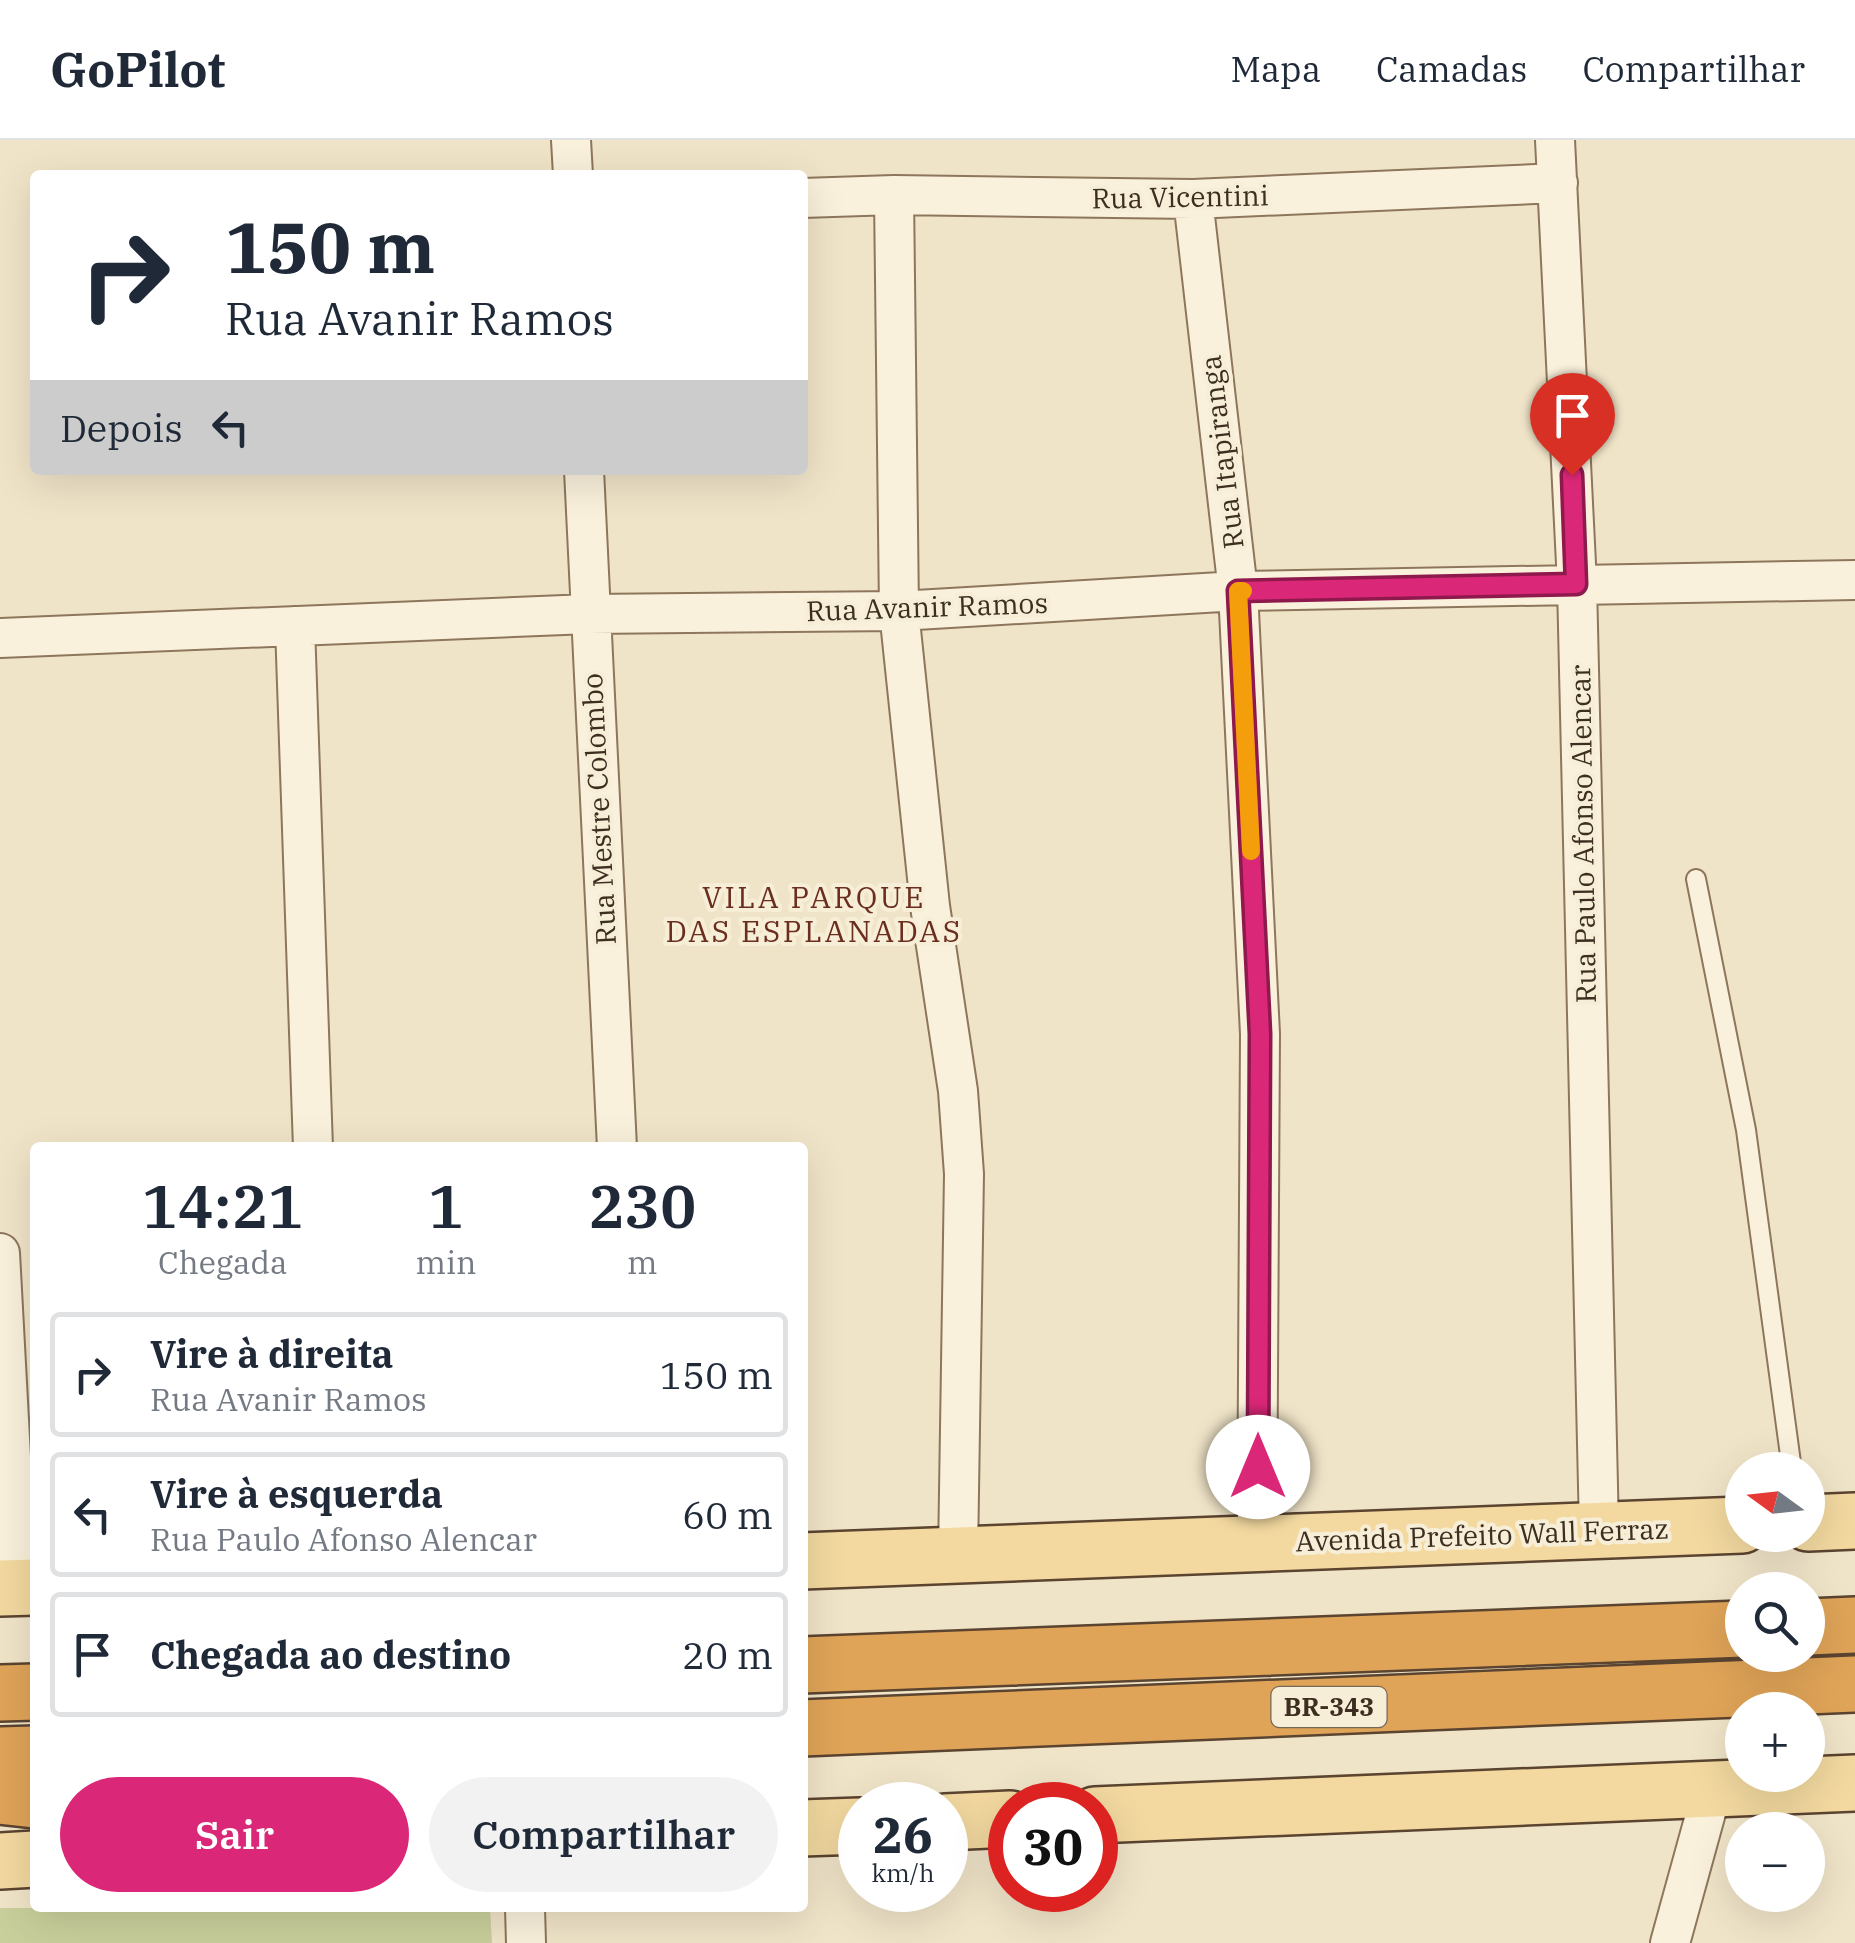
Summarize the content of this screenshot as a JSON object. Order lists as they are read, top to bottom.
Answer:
{
  "streets": {
    "highway": ["BR-343"],
    "main road": ["Avenida Prefeito Wall Ferraz"],
    "street": [
      "Rua Vicentini",
      "Rua Itapiranga",
      "Rua Avanir Ramos",
      "Rua Mestre Colombo",
      "Rua Paulo Afonso Alencar"
    ]
  },
  "crossings": [
    ["Rua Vicentini", "Rua Itapiranga"],
    ["Rua Vicentini", "Rua Paulo Afonso Alencar"],
    ["Rua Itapiranga", "Rua Avanir Ramos"],
    ["Rua Itapiranga", "Avenida Prefeito Wall Ferraz"],
    ["Rua Avanir Ramos", "Rua Mestre Colombo"],
    ["Rua Avanir Ramos", "Rua Paulo Afonso Alencar"],
    ["Rua Paulo Afonso Alencar", "Avenida Prefeito Wall Ferraz"]
  ],
  "districts": ["VILA PARQUE DAS ESPLANADAS"],
  "north": "left",
  "page": {
    "header": "GoPilot",
    "nav": ["Mapa", "Camadas", "Compartilhar"],
    "turn": ["150 m", "Rua Avanir Ramos"],
    "then": "Depois",
    "eta": [
      "14:21",
      "Chegada",
      "1",
      "min",
      "230",
      "m"
    ],
    "list": [
      {
        "name": "Vire à direita",
        "note": "Rua Avanir Ramos",
        "value": "150 m"
      },
      {
        "name": "Vire à esquerda",
        "note": "Rua Paulo Afonso Alencar",
        "value": "60 m"
      },
      {
        "name": "Chegada ao destino",
        "value": "20 m"
      }
    ],
    "map_buttons": ["+", "−"],
    "buttons": ["Sair", "Compartilhar"],
    "speed": "26 km/h",
    "limit": "30"
  }
}
